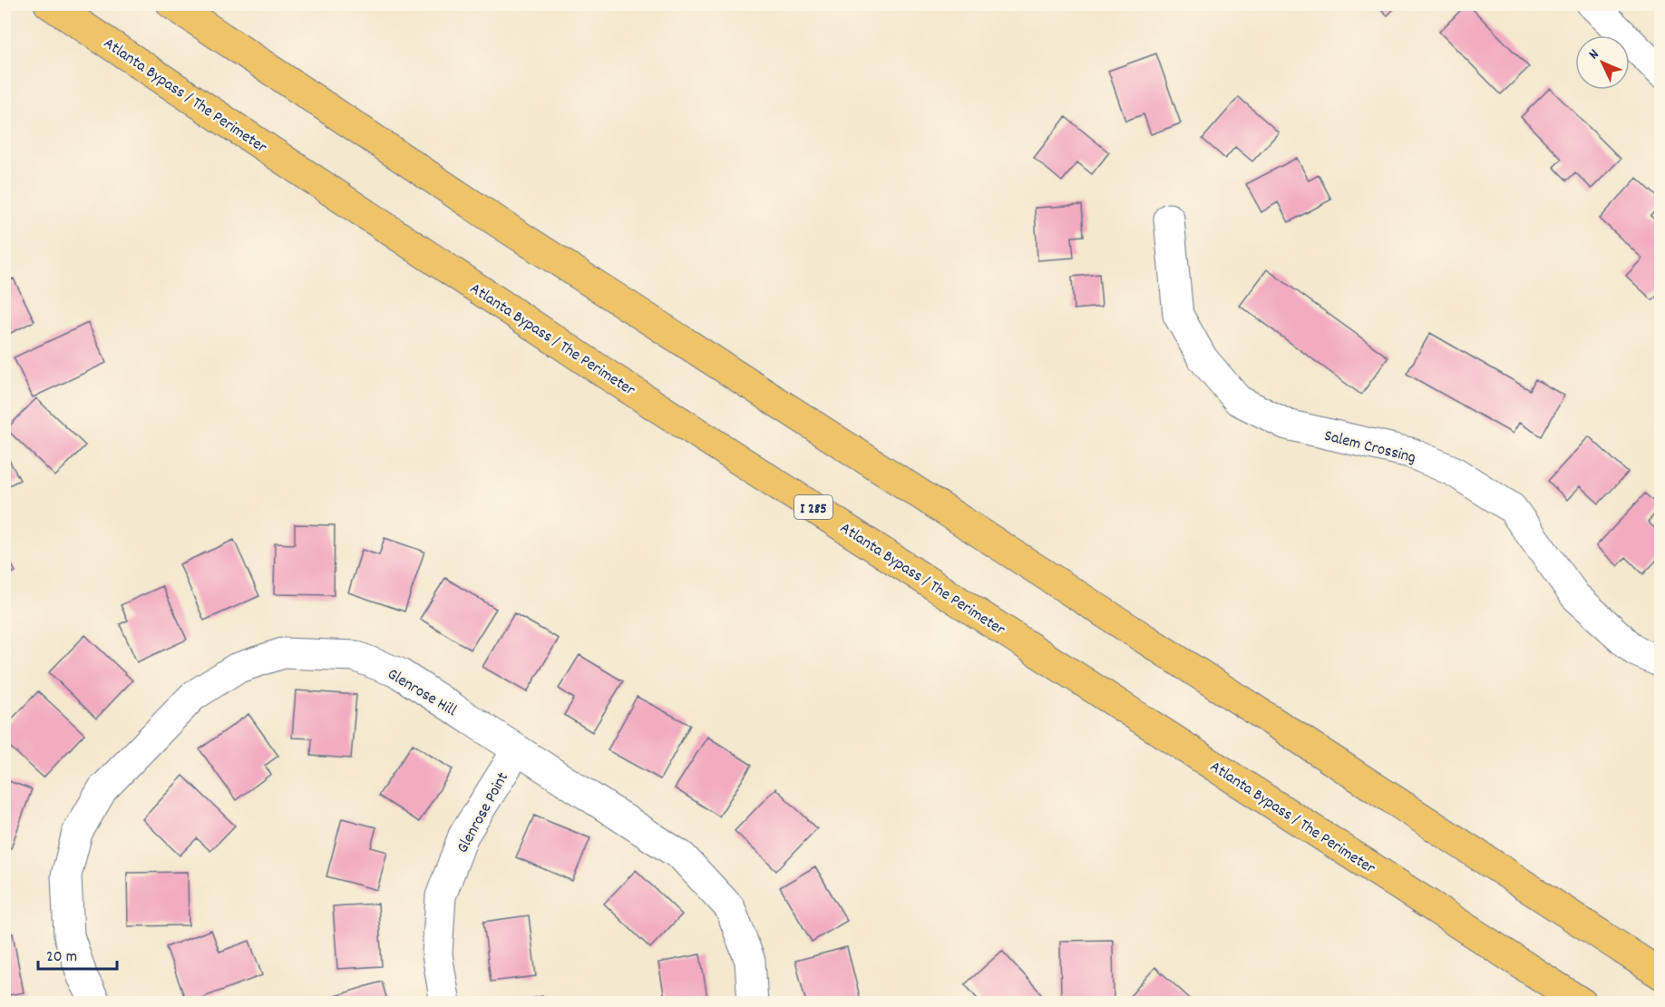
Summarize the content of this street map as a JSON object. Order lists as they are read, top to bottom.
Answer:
{
  "streets": {
    "highway": ["Atlanta Bypass / The Perimeter", "I 285"],
    "street": ["Salem Crossing", "Glenrose Hill", "Glenrose Point"]
  },
  "crossings": [
    ["Glenrose Hill", "Glenrose Point"]
  ],
  "scale_bar": "20 m",
  "north": "top left"
}
